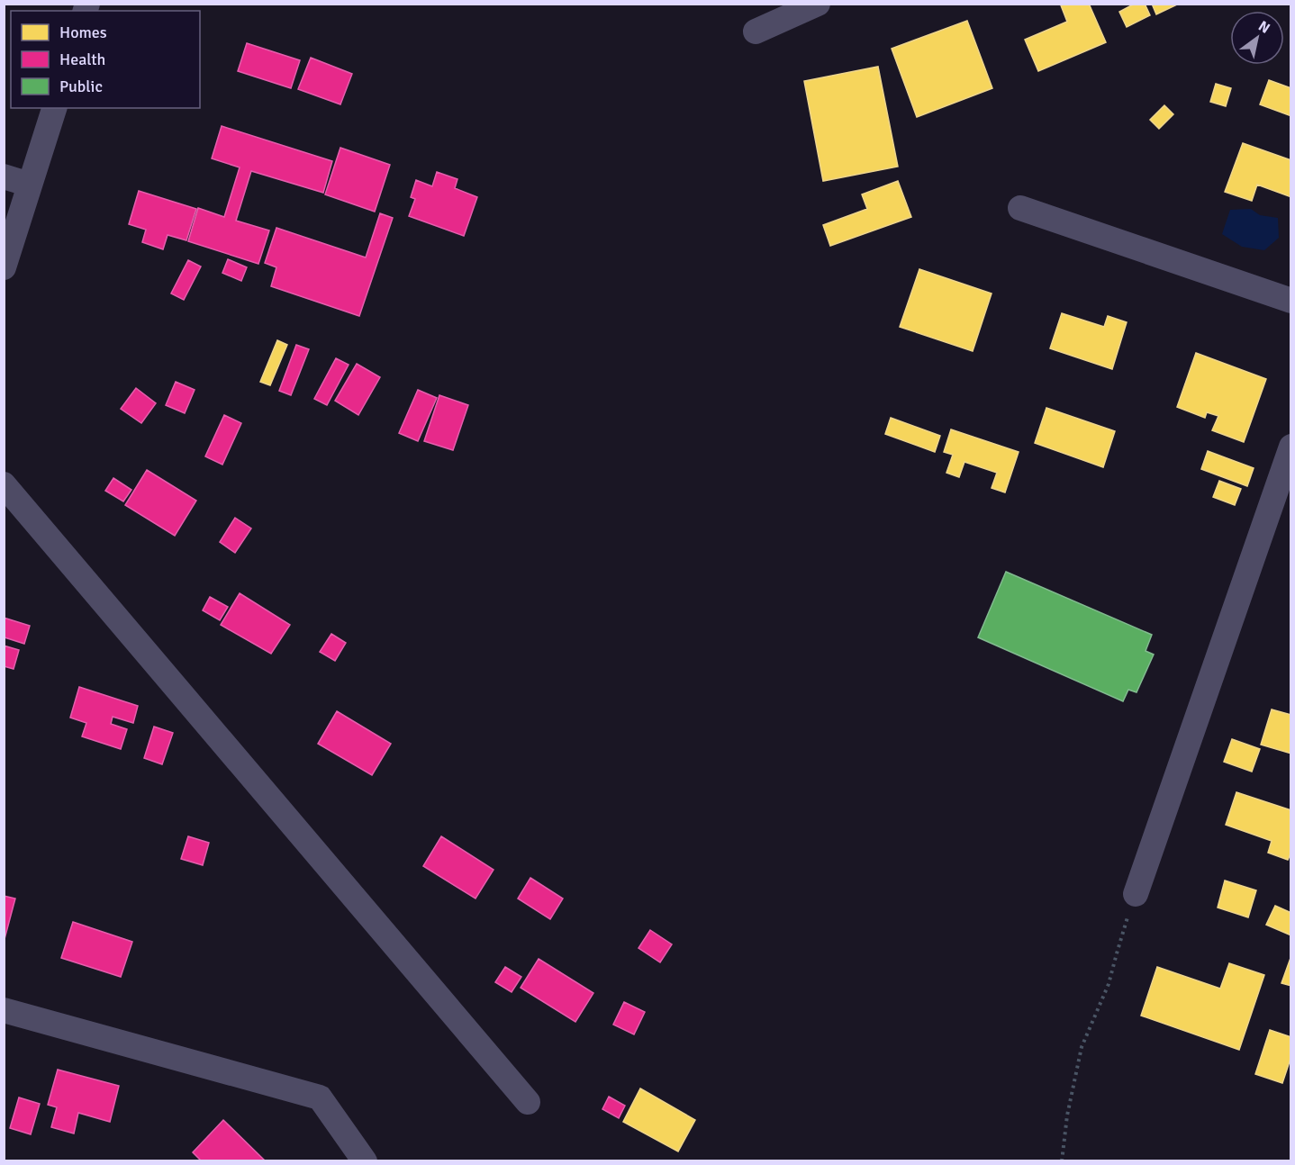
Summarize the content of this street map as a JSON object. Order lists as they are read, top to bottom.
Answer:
{
  "legend": ["Homes", "Health", "Public"],
  "north": "top right"
}
